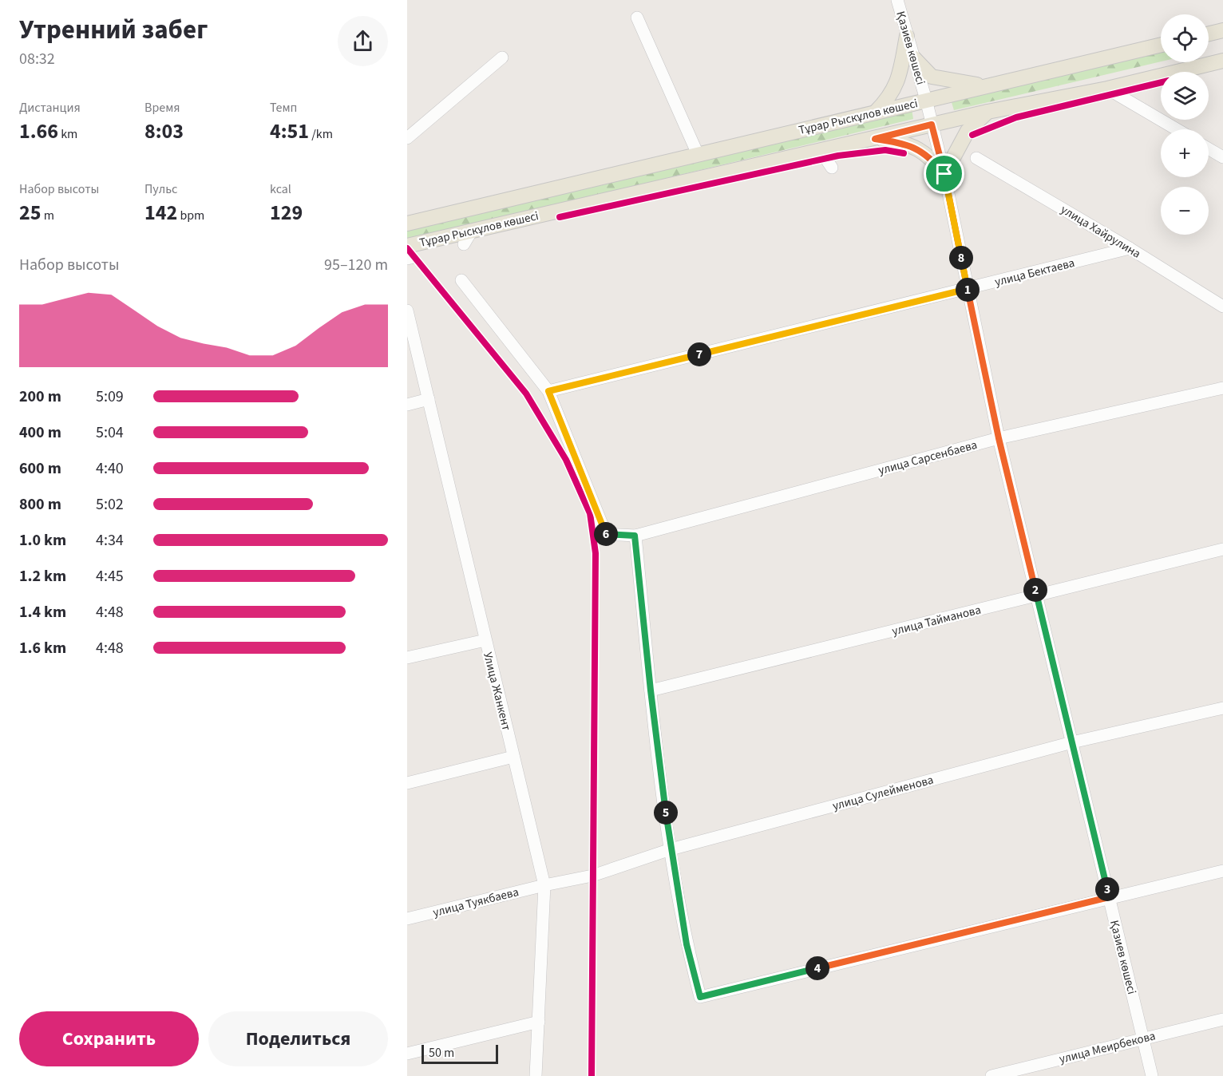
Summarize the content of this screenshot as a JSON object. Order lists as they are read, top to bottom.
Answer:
{
  "streets": {
    "main road": ["Тұрар Рыскұлов көшесі"],
    "street": [
      "Қазиев көшесі",
      "улица Хайрулина",
      "улица Бектаева",
      "улица Сарсенбаева",
      "улица Тайманова",
      "Улица Жанкент",
      "улица Сулейменова",
      "улица Туякбаева",
      "улица Меирбекова"
    ]
  },
  "crossings": [
    ["Қазиев көшесі", "Тұрар Рыскұлов көшесі"],
    ["Қазиев көшесі", "улица Бектаева"],
    ["Қазиев көшесі", "улица Сарсенбаева"],
    ["Қазиев көшесі", "улица Тайманова"],
    ["Қазиев көшесі", "улица Сулейменова"],
    ["Қазиев көшесі", "улица Меирбекова"],
    ["улица Хайрулина", "улица Бектаева"],
    ["улица Бектаева", "улица Сарсенбаева"],
    ["Улица Жанкент", "улица Сулейменова"],
    ["Улица Жанкент", "улица Туякбаева"],
    ["улица Сулейменова", "улица Туякбаева"]
  ],
  "scale_bar": "50 m",
  "page": {
    "heading": ["Утренний забег", "08:32"],
    "map_buttons": ["+", "−"],
    "stats": [
      ["Дистанция", "1.66 km"],
      ["Время", "8:03"],
      ["Темп", "4:51 /km"],
      ["Набор высоты", "25 m"],
      ["Пульс", "142 bpm"],
      ["kcal", "129"]
    ],
    "chart": ["Набор высоты", "95–120 m"],
    "pins": [
      "8",
      "1",
      "7",
      "6",
      "2",
      "5",
      "3",
      "4"
    ],
    "list": [
      {
        "name": "200 m",
        "note": "5:09"
      },
      {
        "name": "400 m",
        "note": "5:04"
      },
      {
        "name": "600 m",
        "note": "4:40"
      },
      {
        "name": "800 m",
        "note": "5:02"
      },
      {
        "name": "1.0 km",
        "note": "4:34"
      },
      {
        "name": "1.2 km",
        "note": "4:45"
      },
      {
        "name": "1.4 km",
        "note": "4:48"
      },
      {
        "name": "1.6 km",
        "note": "4:48"
      }
    ],
    "buttons": ["Сохранить", "Поделиться"],
    "scale": "50 m"
  }
}
